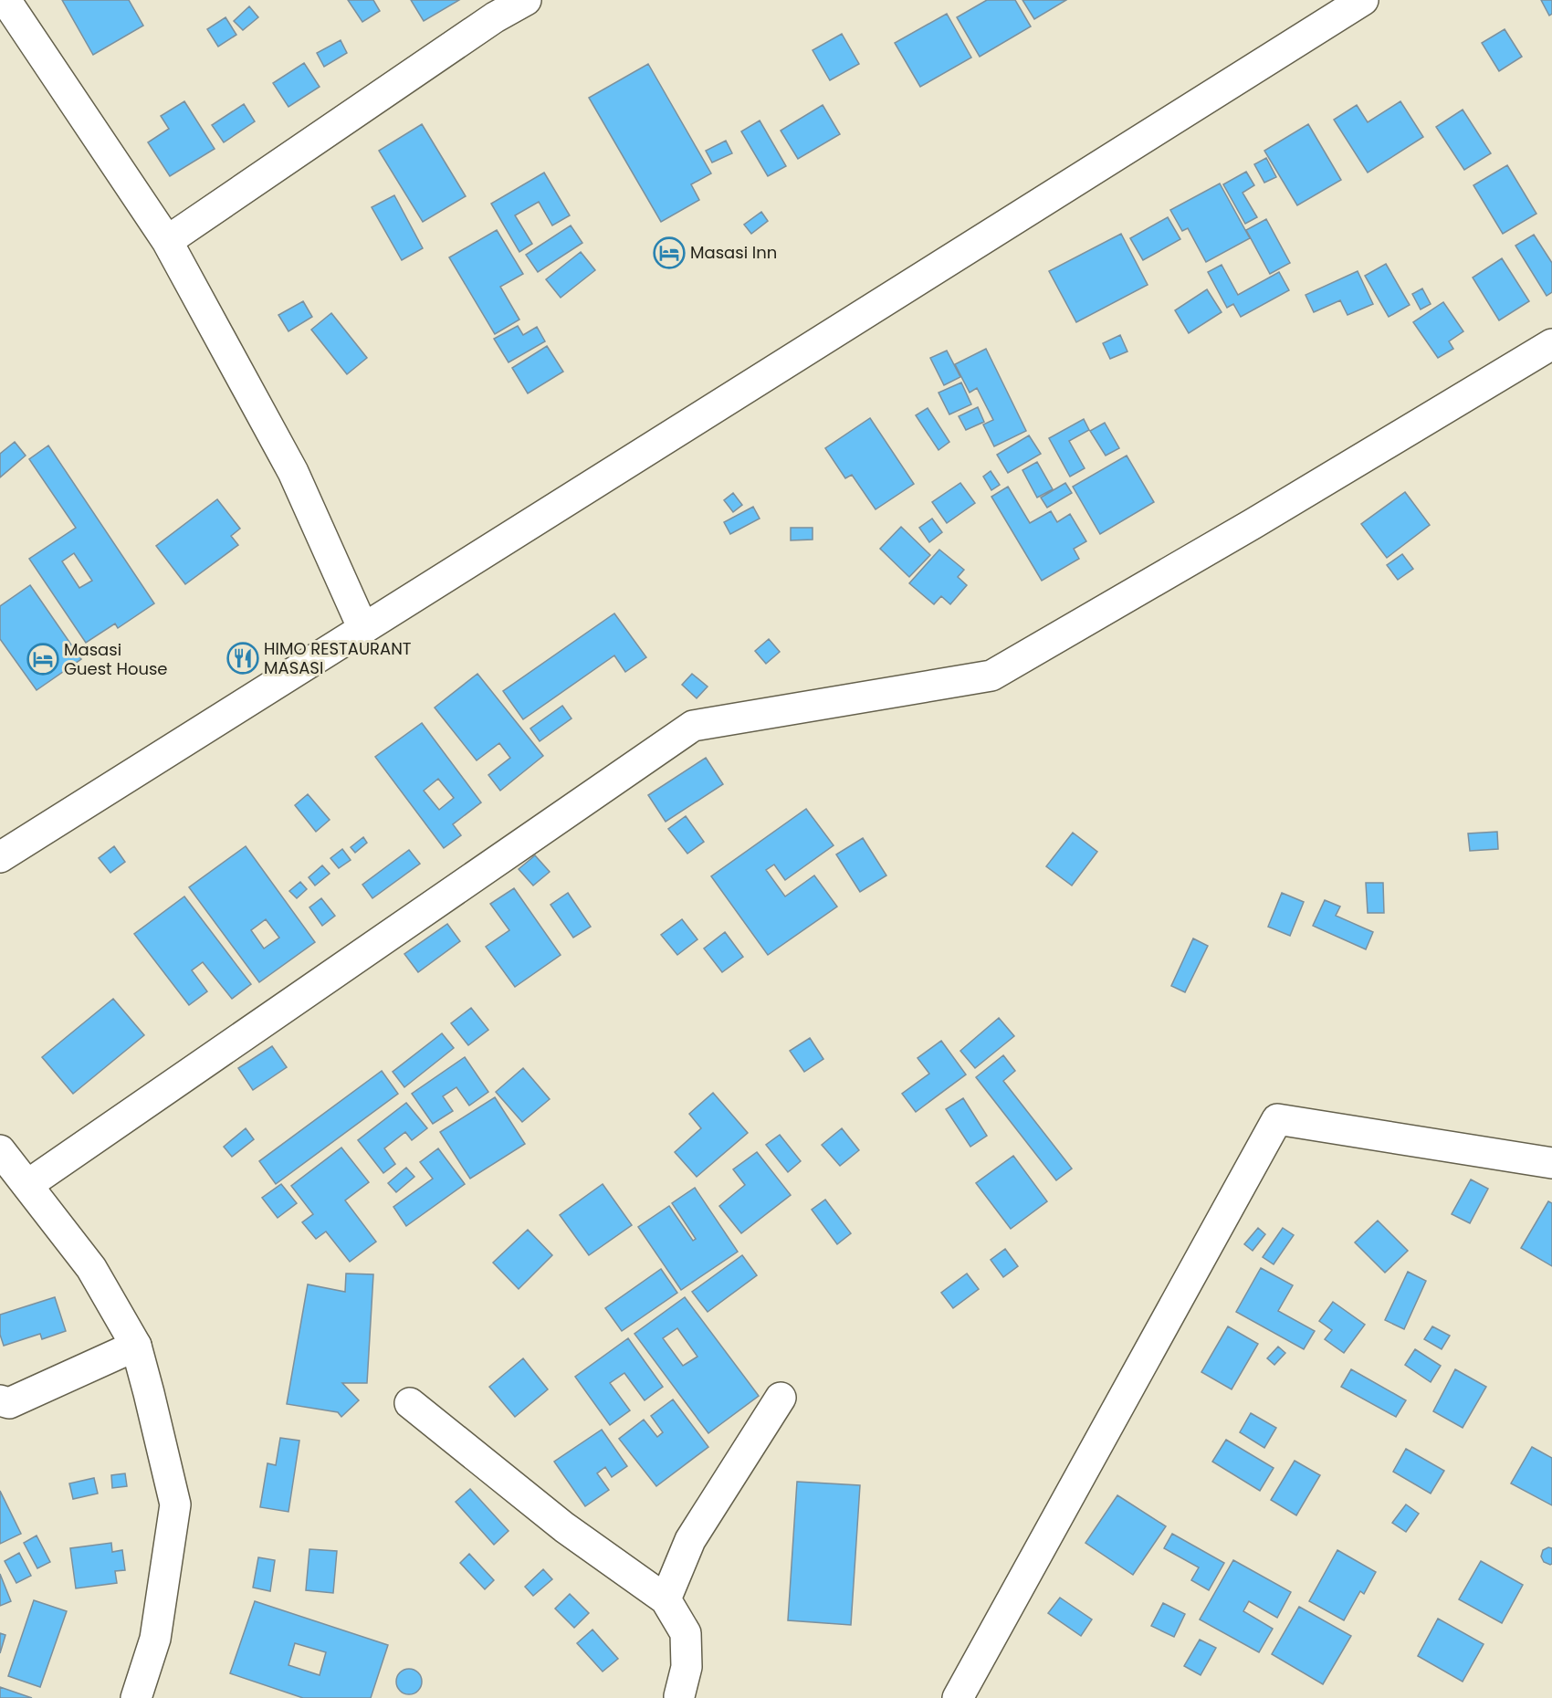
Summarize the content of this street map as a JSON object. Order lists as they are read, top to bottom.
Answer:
{
  "places": {
    "hotel": ["Masasi Inn", "Masasi Guest House"],
    "restaurant": ["HIMO RESTAURANT MASASI"]
  }
}
